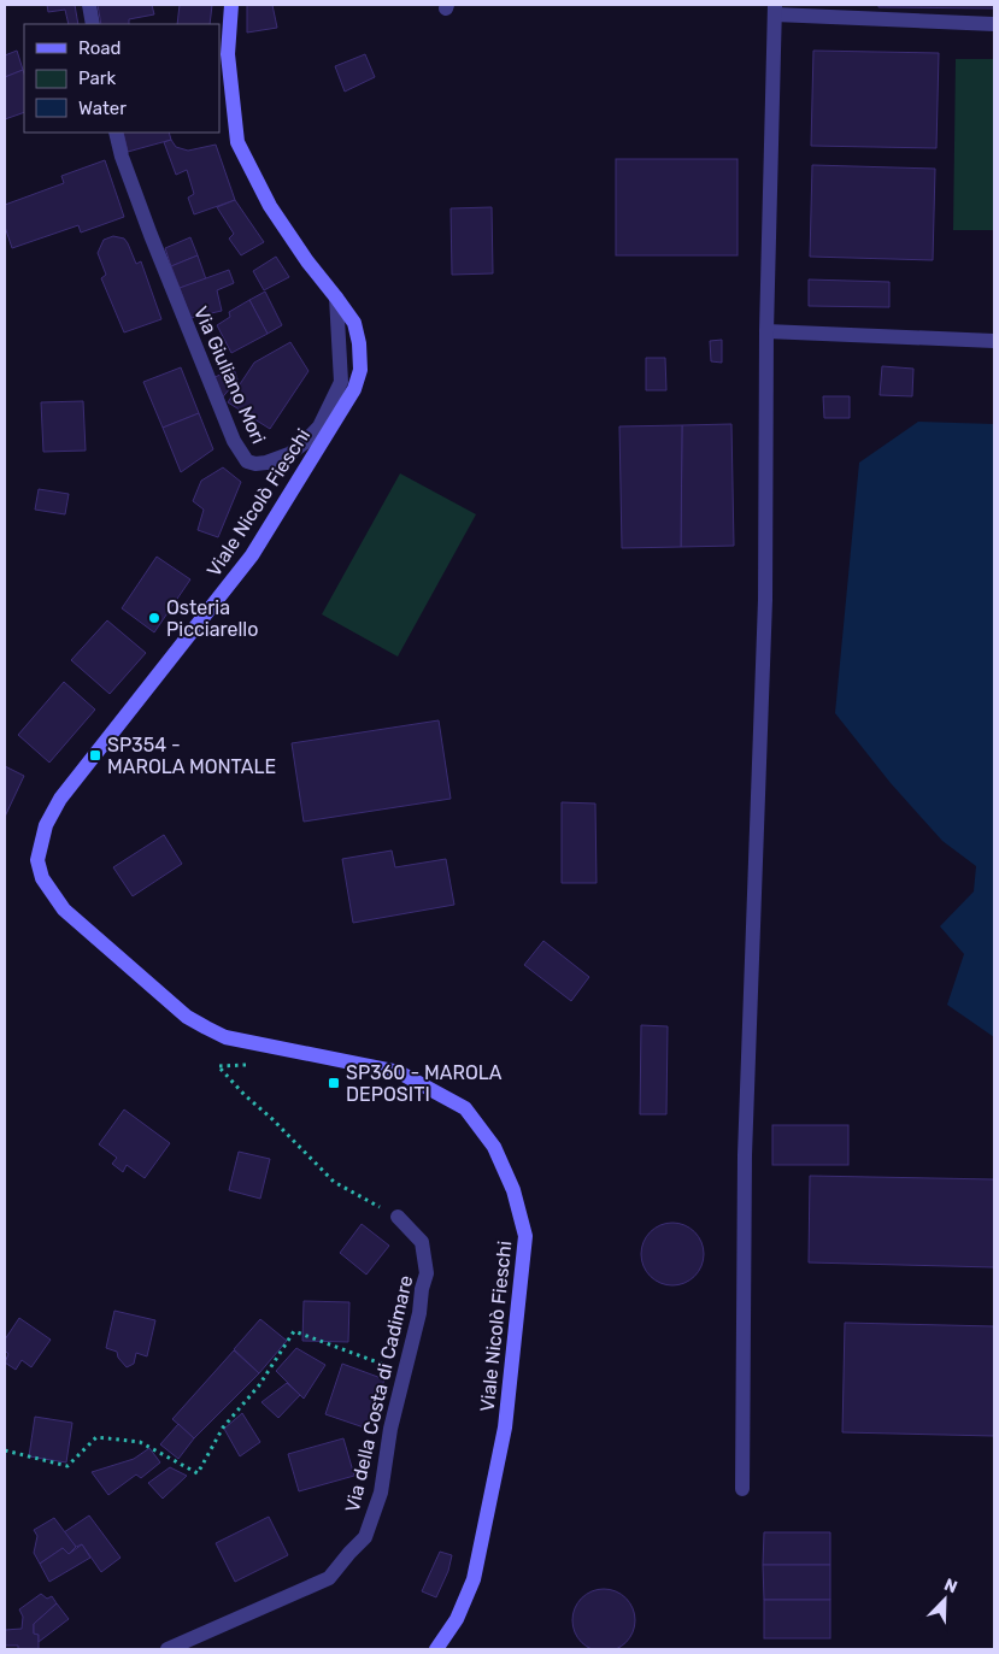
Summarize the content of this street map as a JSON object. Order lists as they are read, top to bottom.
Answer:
{
  "streets": {
    "main road": ["Viale Nicolò Fieschi"],
    "street": ["Via Giuliano Mori", "Via della Costa di Cadimare"]
  },
  "crossings": [
    ["Via Giuliano Mori", "Viale Nicolò Fieschi"]
  ],
  "places": {
    "other": ["Osteria Picciarello"],
    "transit": ["SP354 - MAROLA MONTALE", "SP360 - MAROLA DEPOSITI"]
  },
  "legend": ["Road", "Park", "Water"],
  "north": "top right"
}
